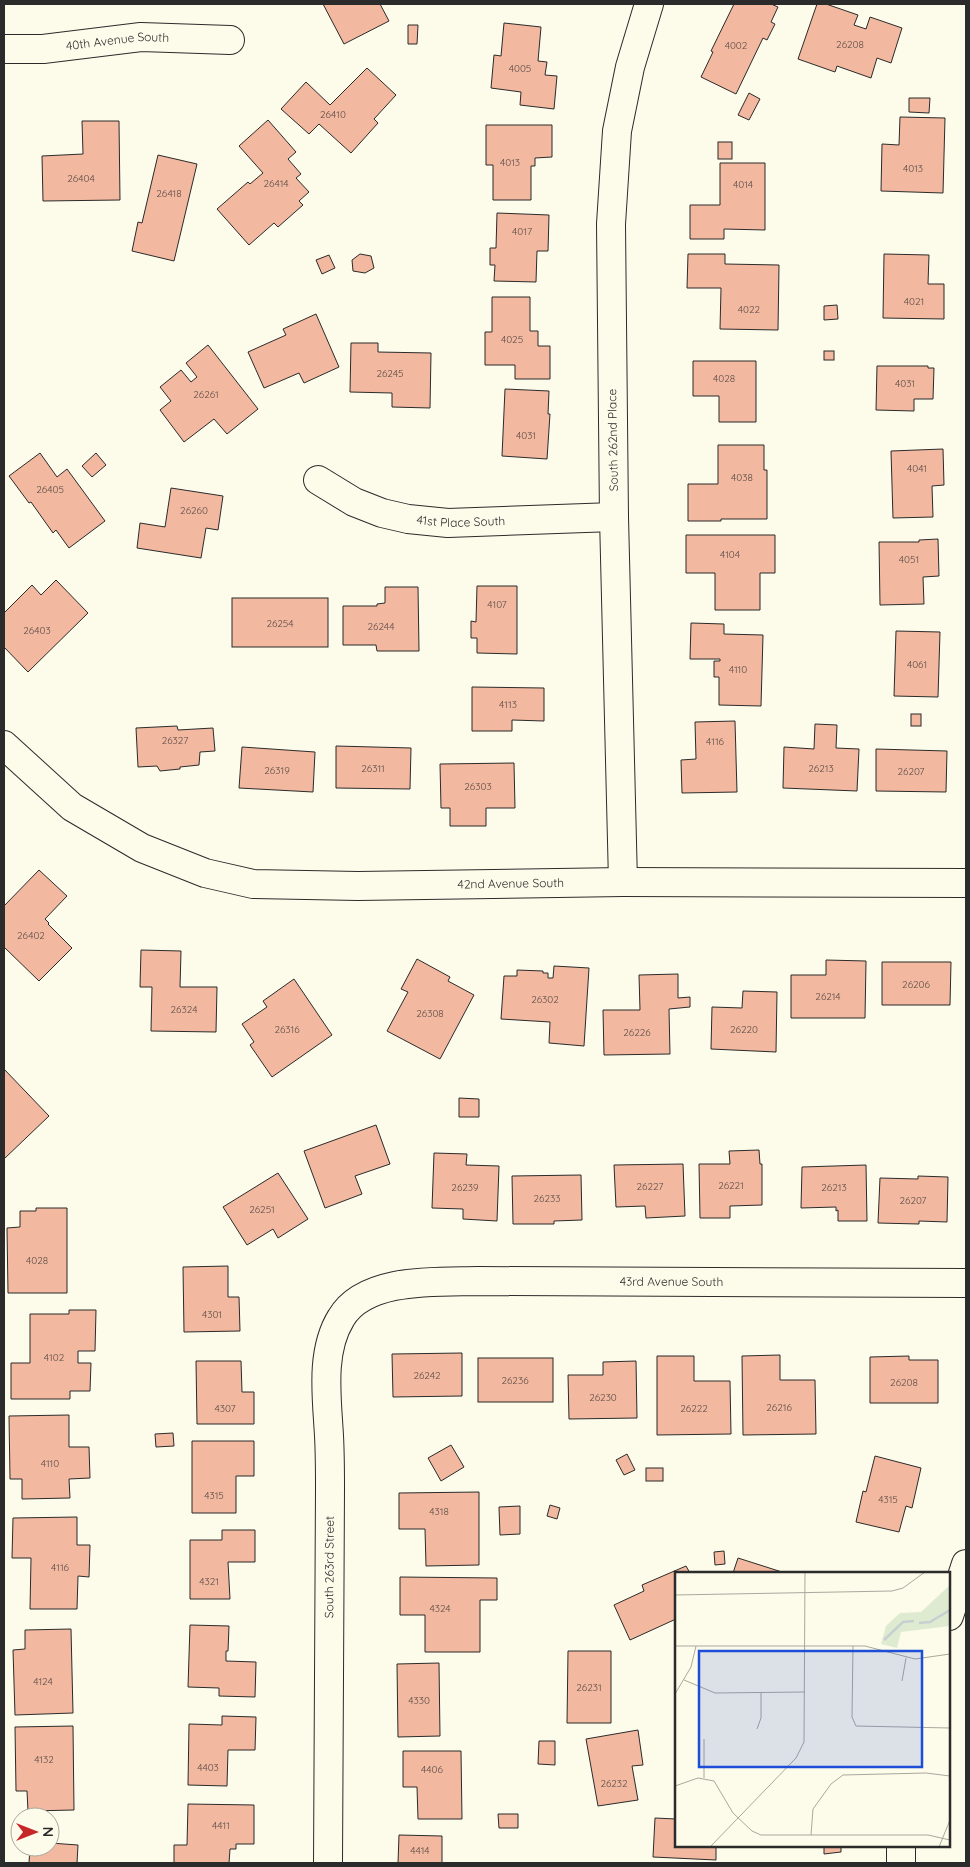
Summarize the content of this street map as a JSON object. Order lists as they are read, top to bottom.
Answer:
{
  "streets": {
    "street": [
      "40th Avenue South",
      "South 262nd Place",
      "41st Place South",
      "42nd Avenue South",
      "43rd Avenue South",
      "South 263rd Street"
    ]
  },
  "crossings": [
    ["South 262nd Place", "41st Place South"],
    ["South 262nd Place", "42nd Avenue South"],
    ["43rd Avenue South", "South 263rd Street"]
  ],
  "house_numbers": [
    "26208",
    "4002",
    "4005",
    "26410",
    "4013",
    "4013",
    "26404",
    "26414",
    "4014",
    "26418",
    "4017",
    "4021",
    "4022",
    "4025",
    "26245",
    "4028",
    "4031",
    "26261",
    "4031",
    "4041",
    "4038",
    "26405",
    "26260",
    "4104",
    "4051",
    "4107",
    "26254",
    "26244",
    "26403",
    "4061",
    "4110",
    "4113",
    "26327",
    "4116",
    "26311",
    "26213",
    "26319",
    "26207",
    "26303",
    "26402",
    "26206",
    "26214",
    "26302",
    "26324",
    "26308",
    "26316",
    "26220",
    "26226",
    "26221",
    "26227",
    "26239",
    "26213",
    "26233",
    "26207",
    "26251",
    "4028",
    "4301",
    "4102",
    "26242",
    "26236",
    "26208",
    "26230",
    "26216",
    "4307",
    "26222",
    "4110",
    "4315",
    "4315",
    "4318",
    "4116",
    "4321",
    "4324",
    "4124",
    "26231",
    "4330",
    "4132",
    "4403",
    "4406",
    "26232",
    "4411",
    "4414"
  ],
  "north": "right"
}
